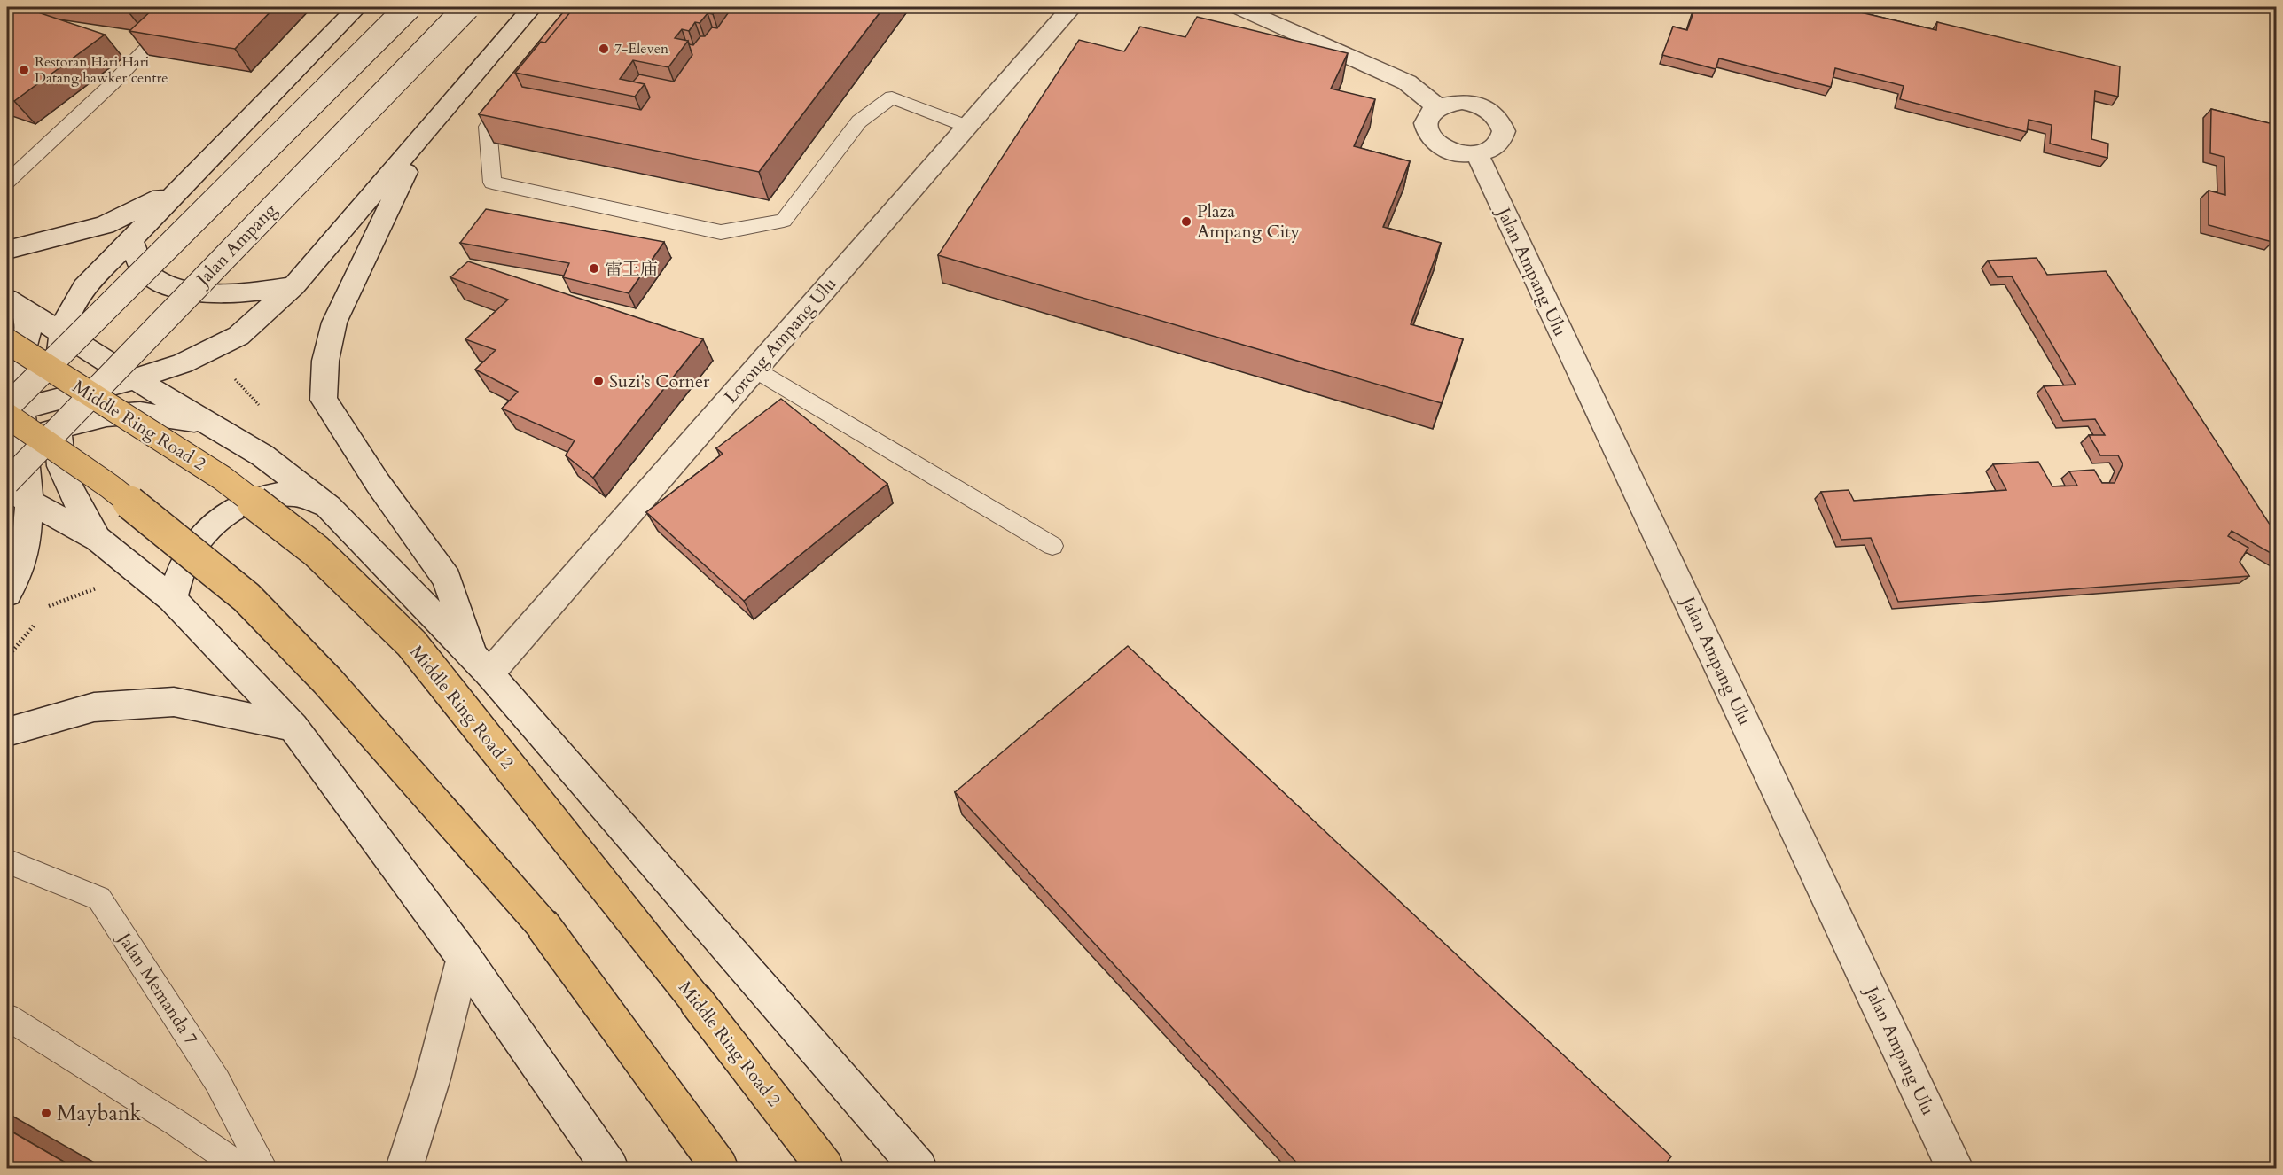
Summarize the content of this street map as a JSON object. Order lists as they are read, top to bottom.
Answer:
{
  "streets": {
    "highway": ["Middle Ring Road 2"],
    "main road": ["Jalan Ampang", "Jalan Ampang Ulu", "Lorong Ampang Ulu"],
    "lane": ["Jalan Memanda 7"]
  },
  "places": [
    "7-Eleven",
    "Restoran Hari Hari Datang hawker centre",
    "Plaza Ampang City",
    "雷王庙",
    "Suzi's Corner",
    "Maybank"
  ]
}
